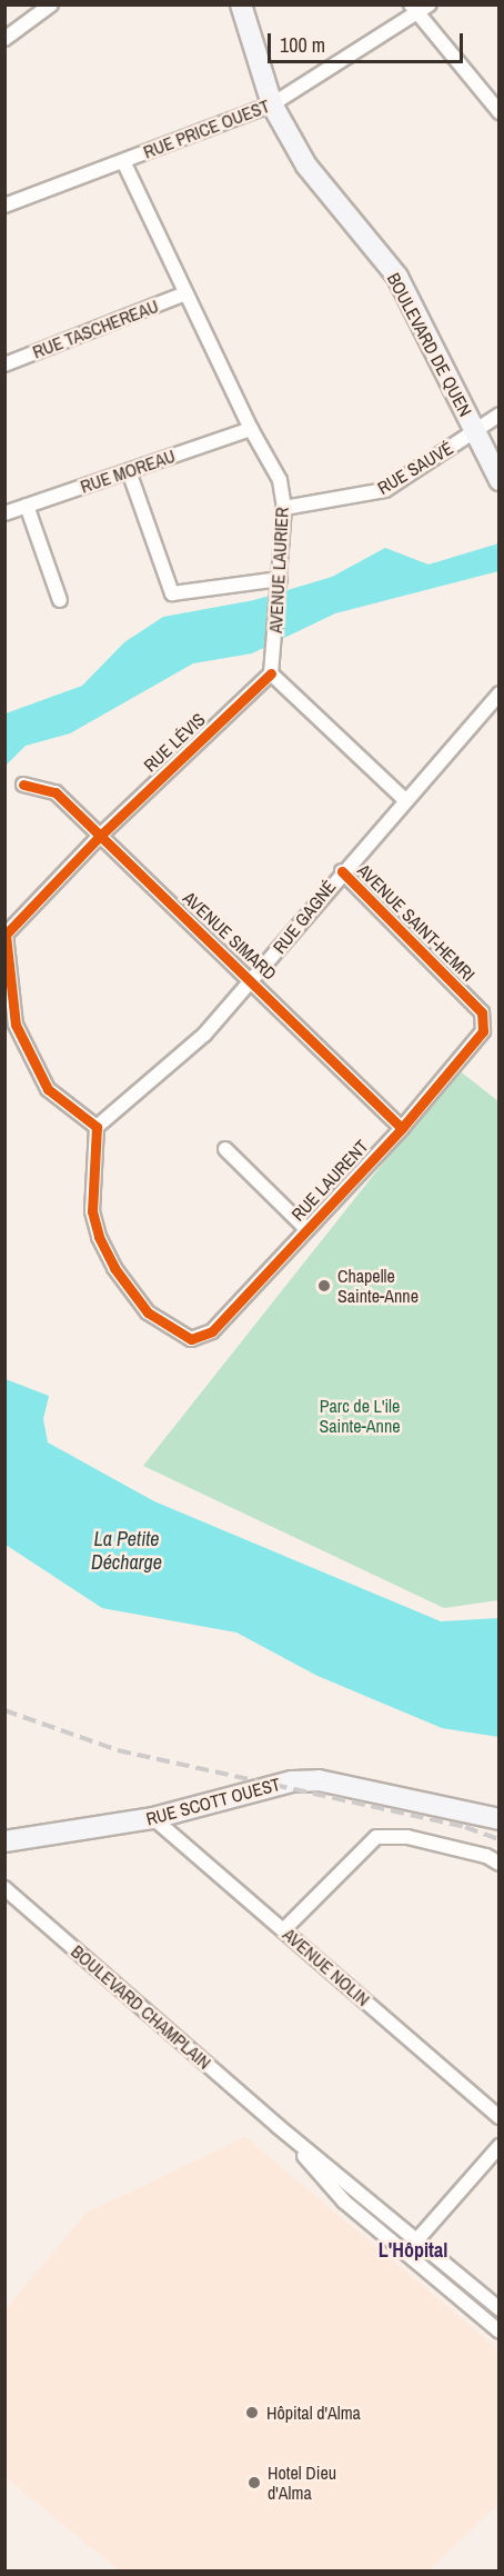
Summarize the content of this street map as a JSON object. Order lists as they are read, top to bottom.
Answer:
{
  "streets": {
    "street": [
      "RUE PRICE OUEST",
      "RUE TASCHEREAU",
      "BOULEVARD DE QUEN",
      "RUE SAUVÉ",
      "RUE MOREAU",
      "AVENUE LAURIER",
      "RUE LÉVIS",
      "RUE GAGNÉ",
      "AVENUE SAINT-HEMRI",
      "AVENUE SIMARD",
      "RUE LAURENT",
      "RUE SCOTT OUEST",
      "AVENUE NOLIN",
      "BOULEVARD CHAMPLAIN"
    ]
  },
  "crossings": [
    ["RUE PRICE OUEST", "BOULEVARD DE QUEN"],
    ["RUE PRICE OUEST", "AVENUE LAURIER"],
    ["RUE TASCHEREAU", "AVENUE LAURIER"],
    ["BOULEVARD DE QUEN", "RUE SAUVÉ"],
    ["RUE SAUVÉ", "AVENUE LAURIER"],
    ["RUE MOREAU", "AVENUE LAURIER"],
    ["AVENUE LAURIER", "RUE LÉVIS"],
    ["RUE LÉVIS", "RUE GAGNÉ"],
    ["RUE LÉVIS", "AVENUE SIMARD"],
    ["RUE LÉVIS", "RUE LAURENT"],
    ["RUE GAGNÉ", "AVENUE SAINT-HEMRI"],
    ["RUE GAGNÉ", "AVENUE SIMARD"],
    ["RUE GAGNÉ", "RUE LAURENT"],
    ["AVENUE SAINT-HEMRI", "RUE LAURENT"],
    ["AVENUE SIMARD", "RUE LAURENT"],
    ["RUE SCOTT OUEST", "AVENUE NOLIN"]
  ],
  "districts": ["L'Hôpital"],
  "water": ["La Petite Décharge"],
  "parks": ["Parc de L'ile Sainte-Anne"],
  "places": ["Chapelle Sainte-Anne", "Hôpital d'Alma", "Hotel Dieu d'Alma"],
  "scale_bar": "100 m"
}
